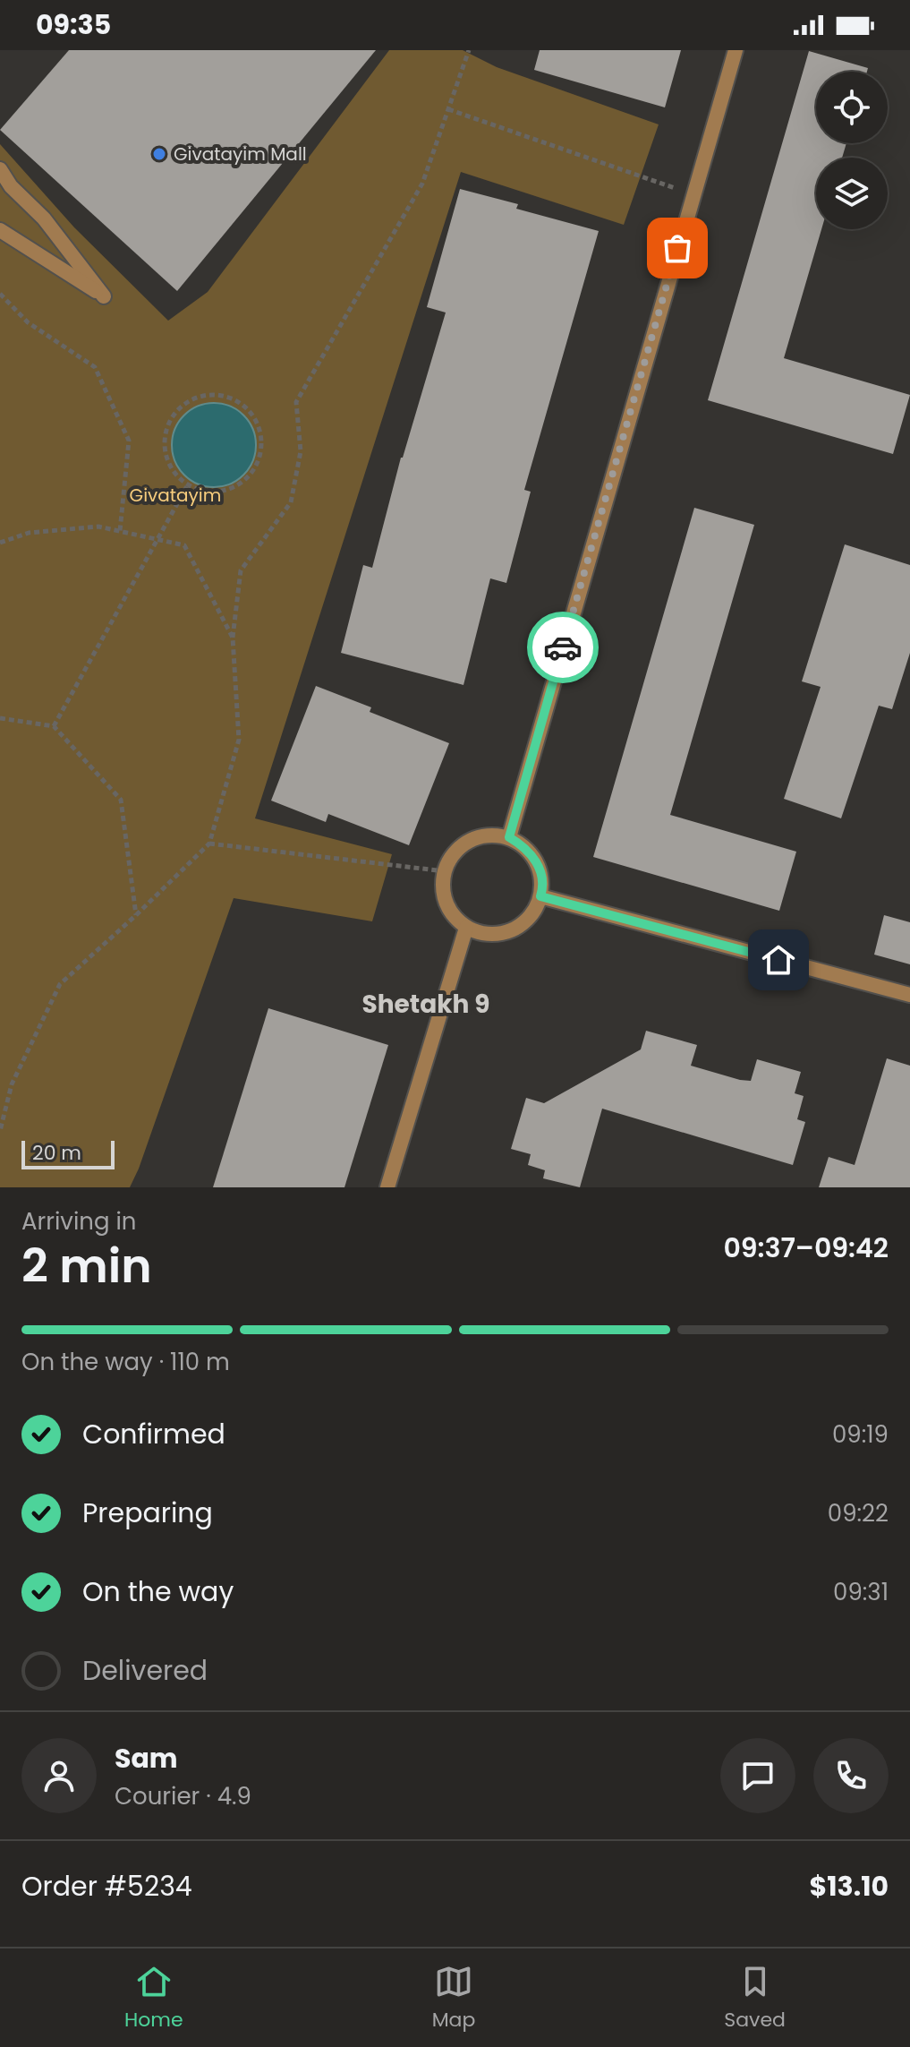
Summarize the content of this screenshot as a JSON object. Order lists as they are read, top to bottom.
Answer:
{
  "districts": ["Shetakh 9"],
  "parks": ["Givatayim"],
  "places": ["Givatayim Mall"],
  "scale_bar": "20 m",
  "page": {
    "status": "09:35",
    "scale": "20 m",
    "heading": ["2 min", "Arriving in", "09:37–09:42"],
    "panel": [
      "Sam",
      "Courier · 4.9",
      "Order #5234",
      "$13.10"
    ],
    "bar": "On the way · 110 m",
    "list": [
      ["Confirmed", "09:19"],
      ["Preparing", "09:22"],
      ["On the way", "09:31"],
      "Delivered"
    ],
    "tabs": ["Home", "Map", "Saved"]
  }
}
